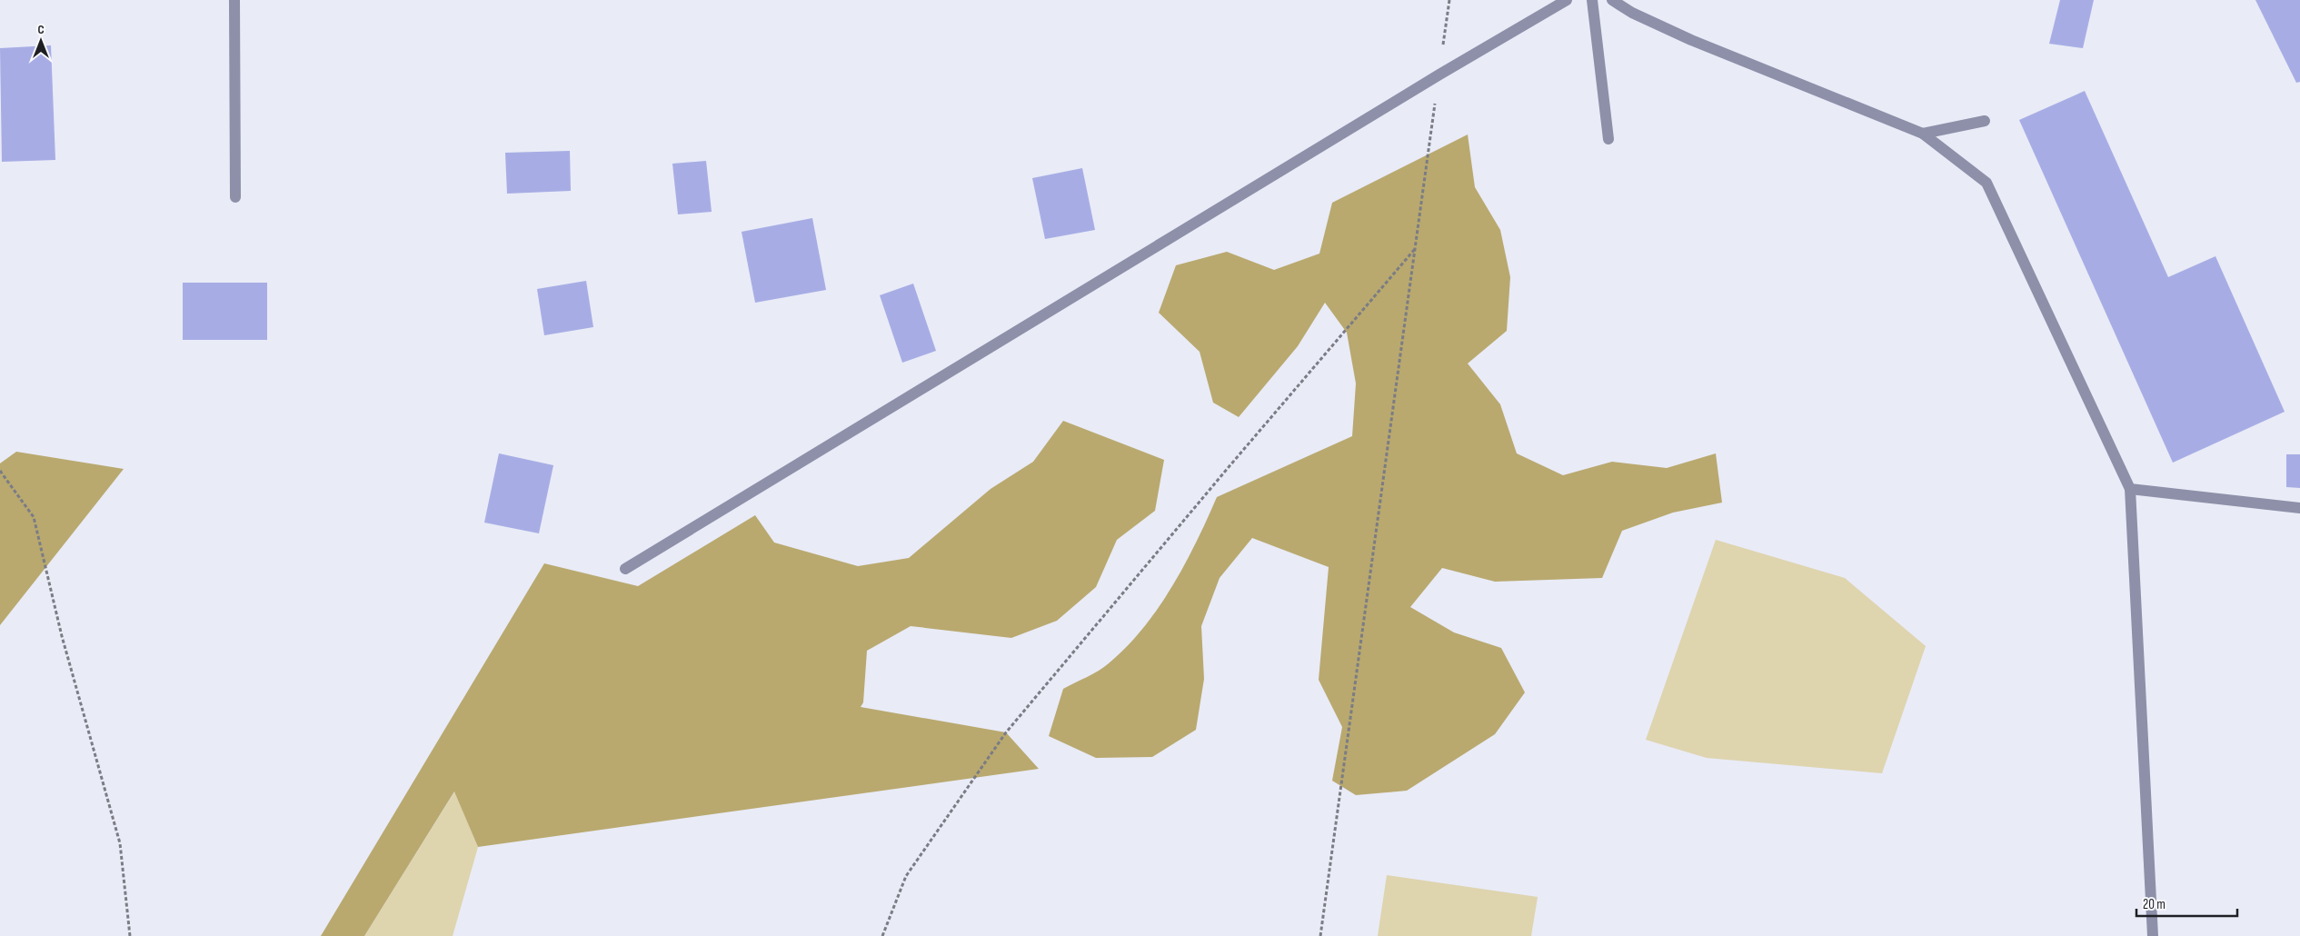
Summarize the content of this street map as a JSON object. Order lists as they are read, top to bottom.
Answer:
{
  "scale_bar": "20 m",
  "north": "top"
}
